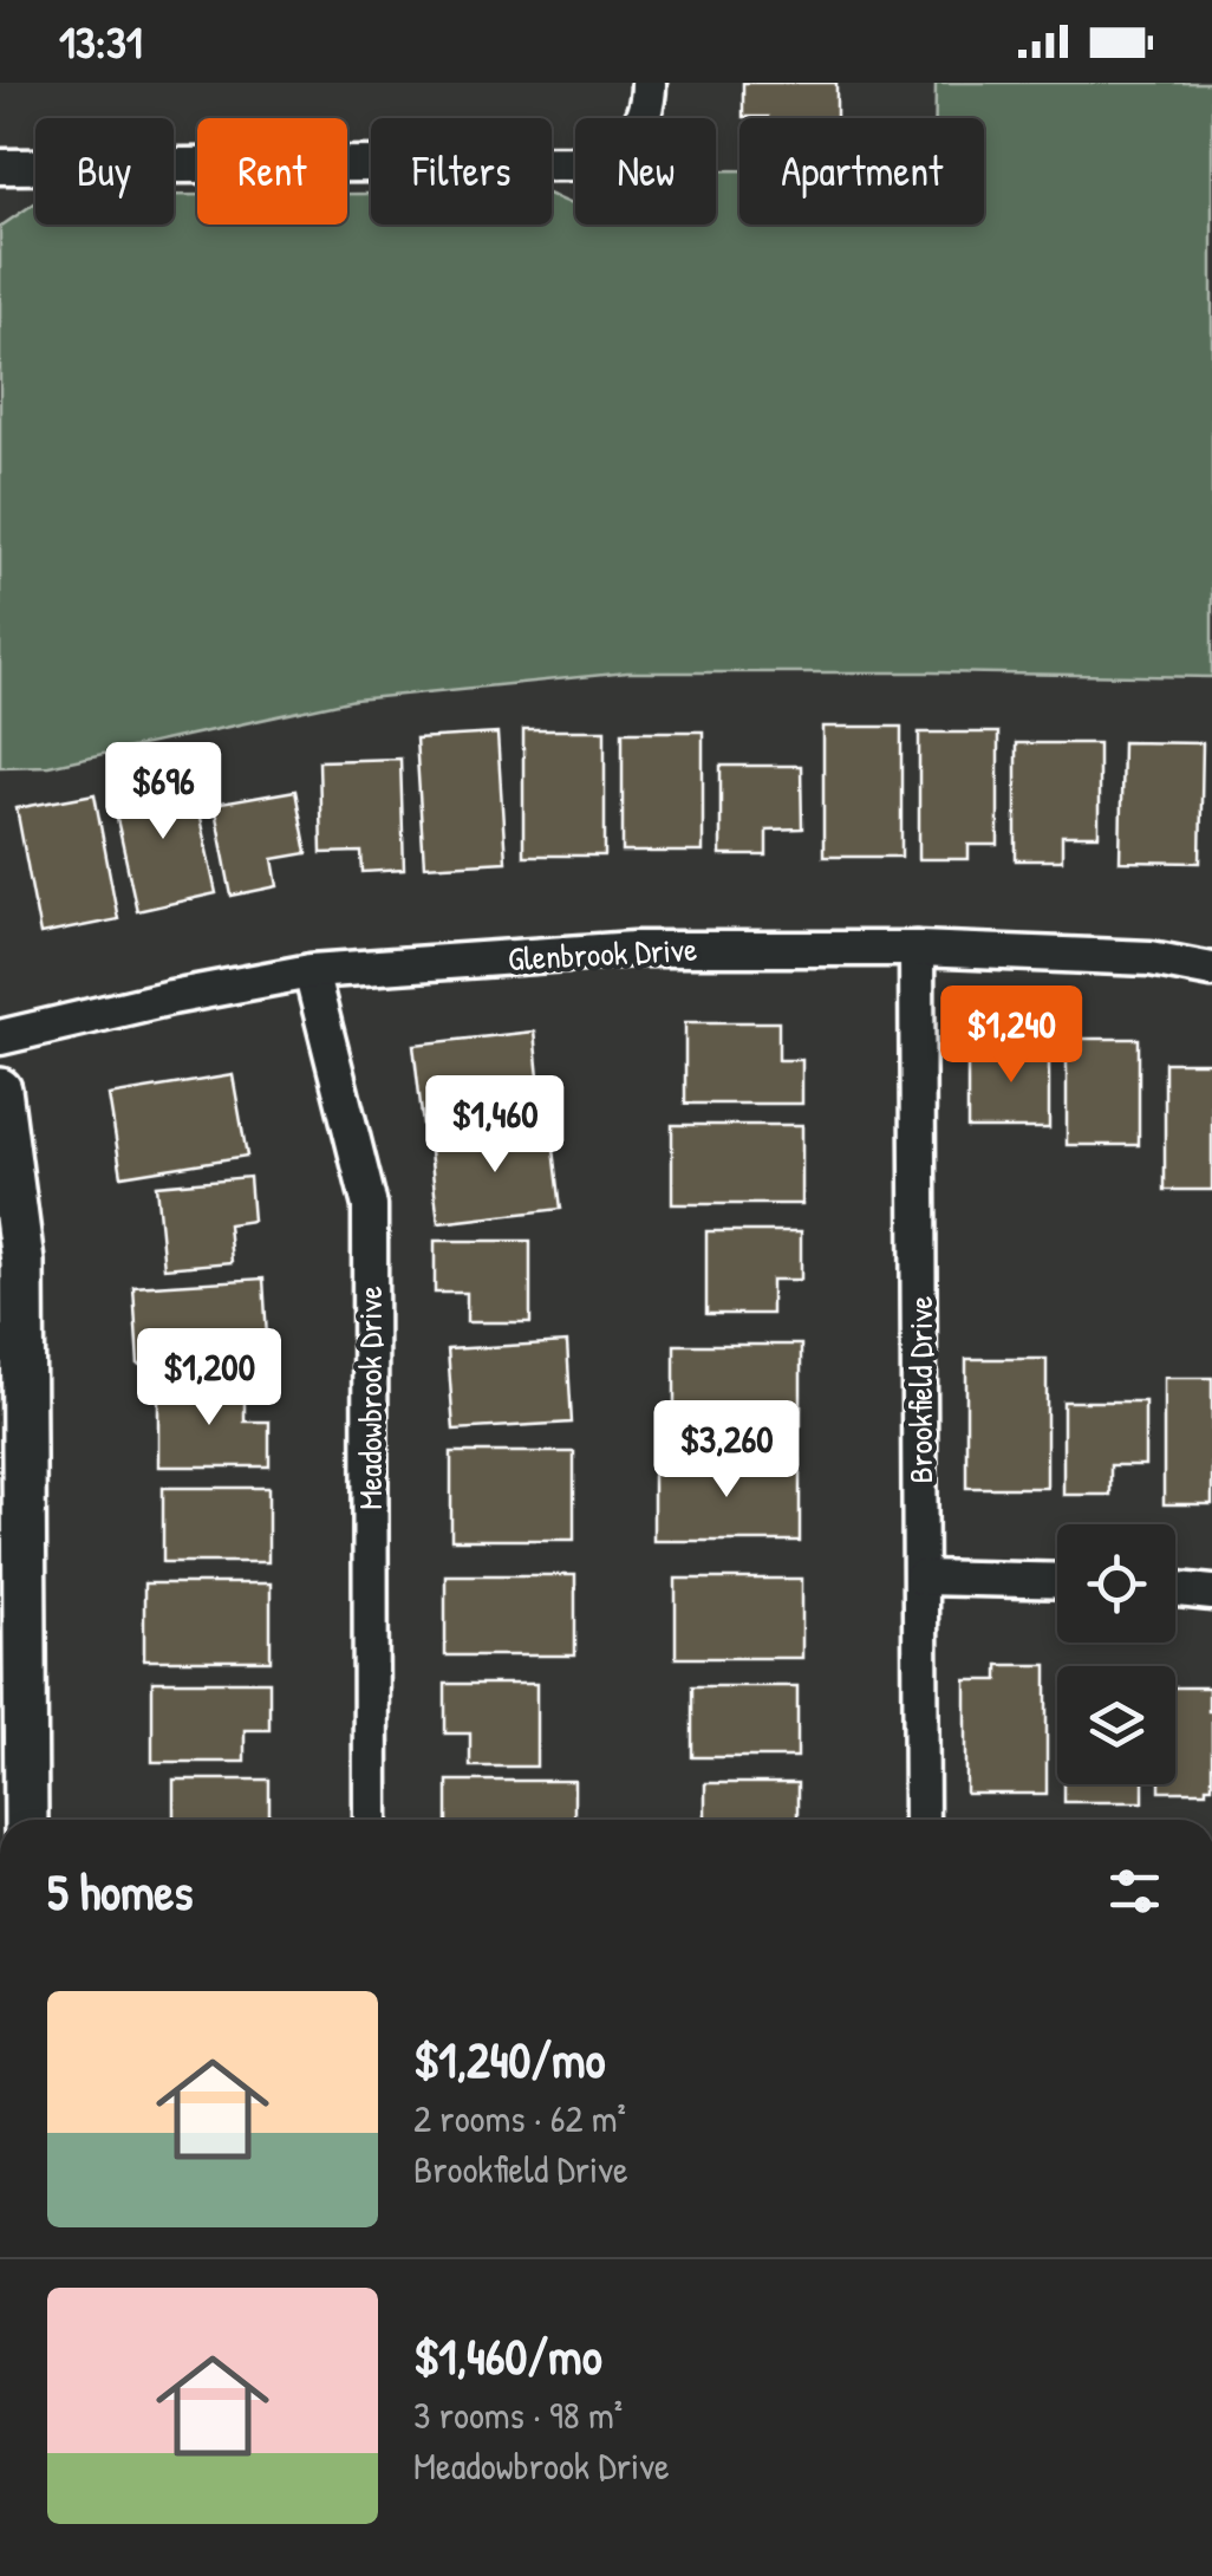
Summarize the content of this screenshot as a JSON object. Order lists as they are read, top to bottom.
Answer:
{
  "streets": {
    "street": ["Glenbrook Drive", "Brookfield Drive", "Meadowbrook Drive"]
  },
  "crossings": [
    ["Glenbrook Drive", "Brookfield Drive"],
    ["Glenbrook Drive", "Meadowbrook Drive"]
  ],
  "page": {
    "status": "13:31",
    "chip": [
      "Buy",
      "Rent",
      "Filters",
      "New",
      "Apartment"
    ],
    "price": [
      "$696",
      "$1,240",
      "$1,460",
      "$1,200",
      "$3,260"
    ],
    "heading": "5 homes",
    "list": [
      {
        "name": "$1,240/mo",
        "note": "2 rooms · 62 m² · Brookfield Drive"
      },
      {
        "name": "$1,460/mo",
        "note": "3 rooms · 98 m² · Meadowbrook Drive"
      }
    ]
  }
}
